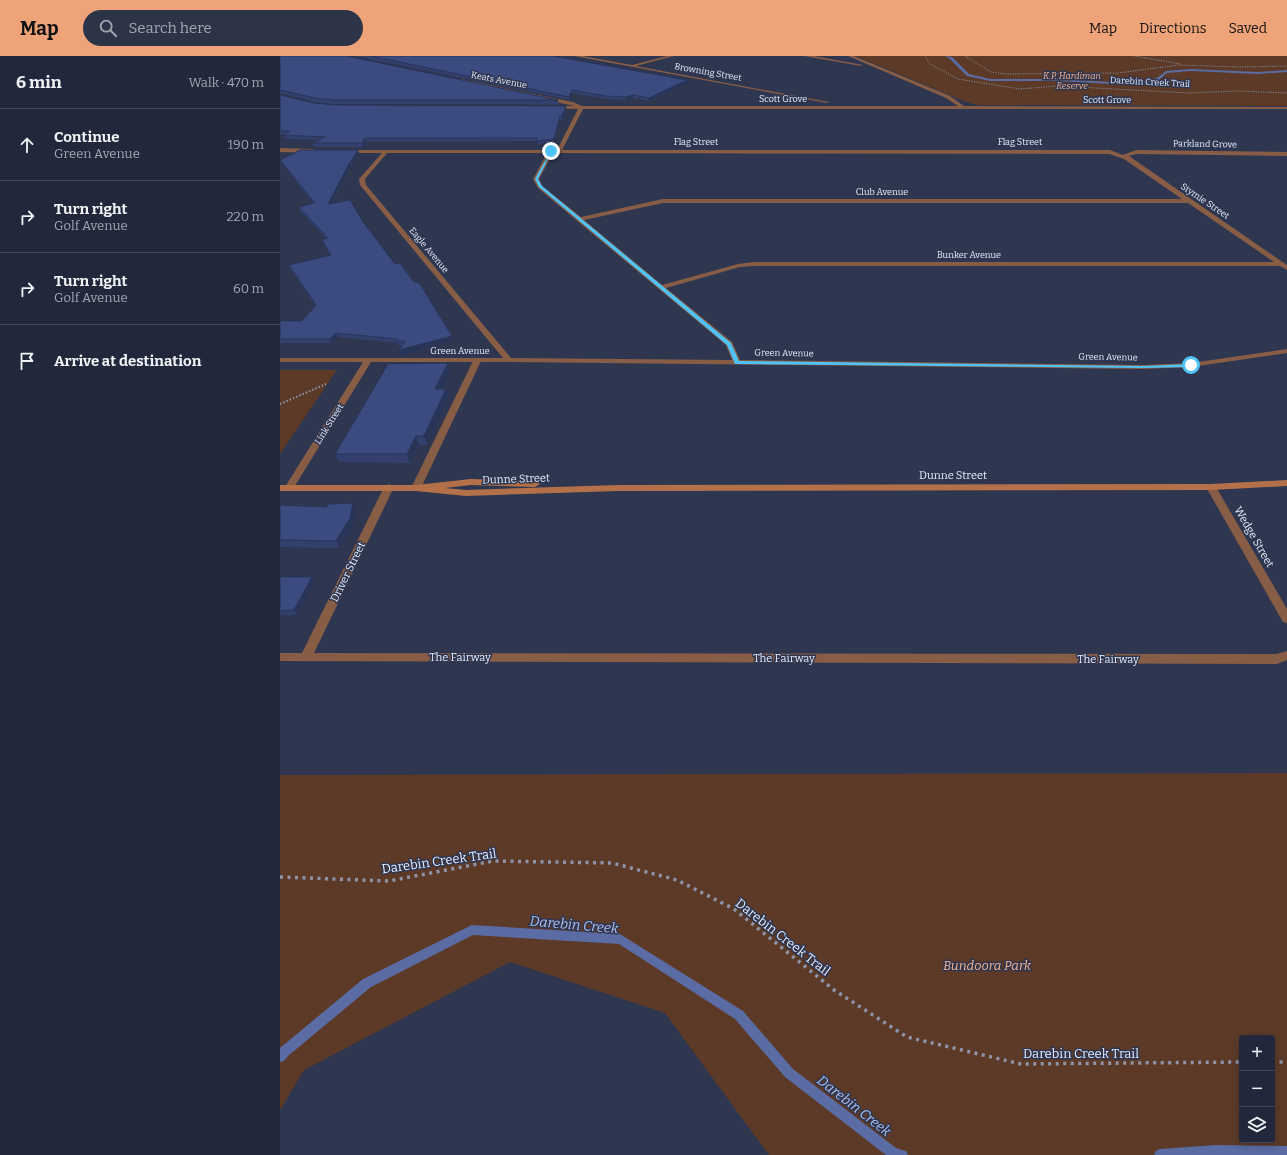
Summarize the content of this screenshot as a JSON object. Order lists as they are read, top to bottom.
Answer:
{
  "streets": {
    "main road": ["Dunne Street"],
    "street": [
      "Browning Street",
      "Keats Avenue",
      "Scott Grove",
      "Flag Street",
      "Parkland Grove",
      "Club Avenue",
      "Stymie Street",
      "Eagle Avenue",
      "Bunker Avenue",
      "Green Avenue",
      "Link Street",
      "Wedge Street",
      "Driver Street",
      "The Fairway"
    ],
    "path": ["Darebin Creek Trail"]
  },
  "crossings": [
    ["Browning Street", "Scott Grove"],
    ["Keats Avenue", "Scott Grove"],
    ["Flag Street", "Stymie Street"],
    ["Flag Street", "Eagle Avenue"],
    ["Parkland Grove", "Stymie Street"],
    ["Club Avenue", "Stymie Street"],
    ["Stymie Street", "Bunker Avenue"],
    ["Eagle Avenue", "Green Avenue"],
    ["Green Avenue", "Link Street"],
    ["Link Street", "Dunne Street"],
    ["Dunne Street", "Wedge Street"],
    ["Dunne Street", "Driver Street"],
    ["Driver Street", "The Fairway"]
  ],
  "water": ["Darebin Creek"],
  "parks": ["K.P. Hardiman Reserve", "Bundoora Park"],
  "page": {
    "header": "Map",
    "search": "Search here",
    "nav": ["Map", "Directions", "Saved"],
    "heading": ["6 min", "Walk · 470 m"],
    "list": [
      ["Continue", "Green Avenue", "190 m"],
      ["Turn right", "Golf Avenue", "220 m"],
      ["Turn right", "Golf Avenue", "60 m"],
      "Arrive at destination"
    ],
    "map_buttons": ["+", "−"]
  }
}
